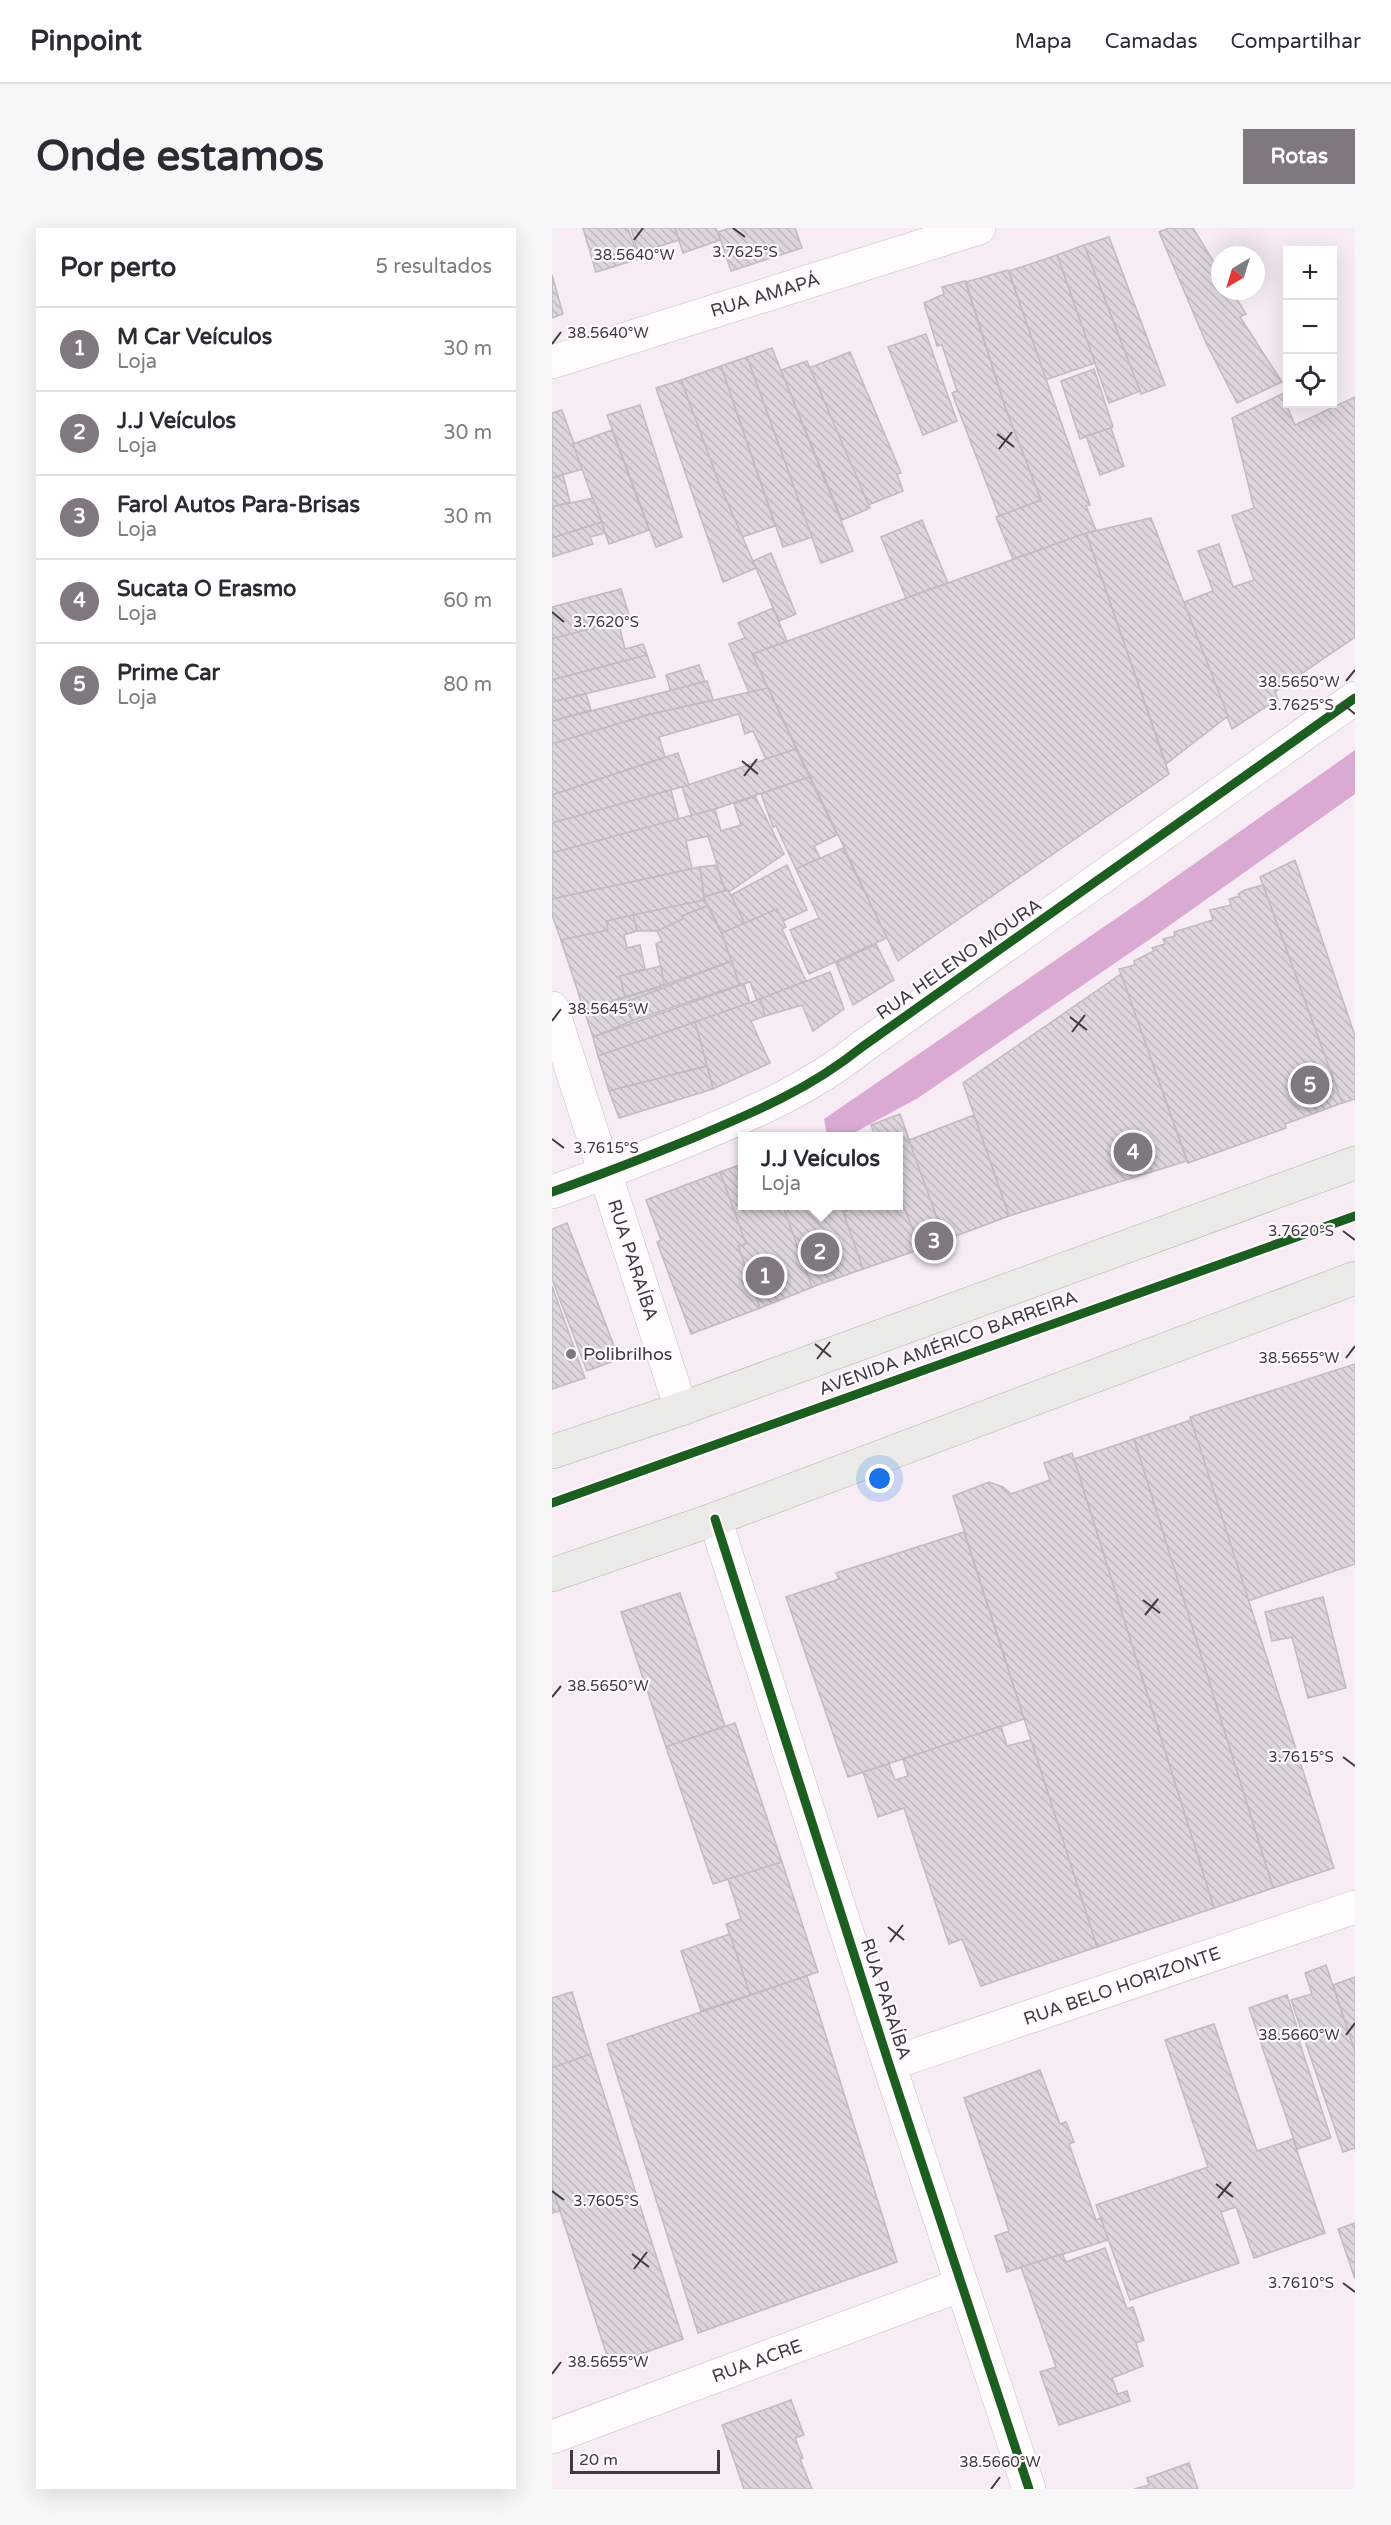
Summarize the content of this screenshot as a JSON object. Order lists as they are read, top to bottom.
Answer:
{
  "streets": {
    "main road": ["AVENIDA AMÉRICO BARREIRA"],
    "street": [
      "RUA AMAPÁ",
      "RUA HELENO MOURA",
      "RUA PARAÍBA",
      "RUA BELO HORIZONTE",
      "RUA ACRE"
    ]
  },
  "crossings": [
    ["RUA HELENO MOURA", "RUA PARAÍBA"],
    ["RUA PARAÍBA", "AVENIDA AMÉRICO BARREIRA"],
    ["RUA PARAÍBA", "RUA BELO HORIZONTE"],
    ["RUA PARAÍBA", "RUA ACRE"]
  ],
  "places": ["Polibrilhos"],
  "scale_bar": "20 m",
  "north": "bottom left",
  "page": {
    "header": "Pinpoint",
    "nav": ["Mapa", "Camadas", "Compartilhar"],
    "buttons": "Rotas",
    "title": "Onde estamos",
    "heading": ["Por perto", "5 resultados"],
    "map_buttons": ["+", "−"],
    "list": [
      {
        "mark": "1",
        "name": "M Car Veículos",
        "note": "Loja",
        "value": "30 m"
      },
      {
        "mark": "2",
        "name": "J.J Veículos",
        "note": "Loja",
        "value": "30 m"
      },
      {
        "mark": "3",
        "name": "Farol Autos Para-Brisas",
        "note": "Loja",
        "value": "30 m"
      },
      {
        "mark": "4",
        "name": "Sucata O Erasmo",
        "note": "Loja",
        "value": "60 m"
      },
      {
        "mark": "5",
        "name": "Prime Car",
        "note": "Loja",
        "value": "80 m"
      }
    ],
    "pins": [
      "5",
      "4",
      "3",
      "2",
      "1"
    ],
    "popup": ["J.J Veículos", "Loja"],
    "scale": "20 m"
  },
  "coordinates": [
    "3.7625°S",
    "38.5640°W",
    "3.7620°S",
    "38.5650°W",
    "38.5645°W",
    "3.7615°S",
    "38.5655°W",
    "38.5660°W",
    "3.7605°S",
    "3.7610°S"
  ]
}
